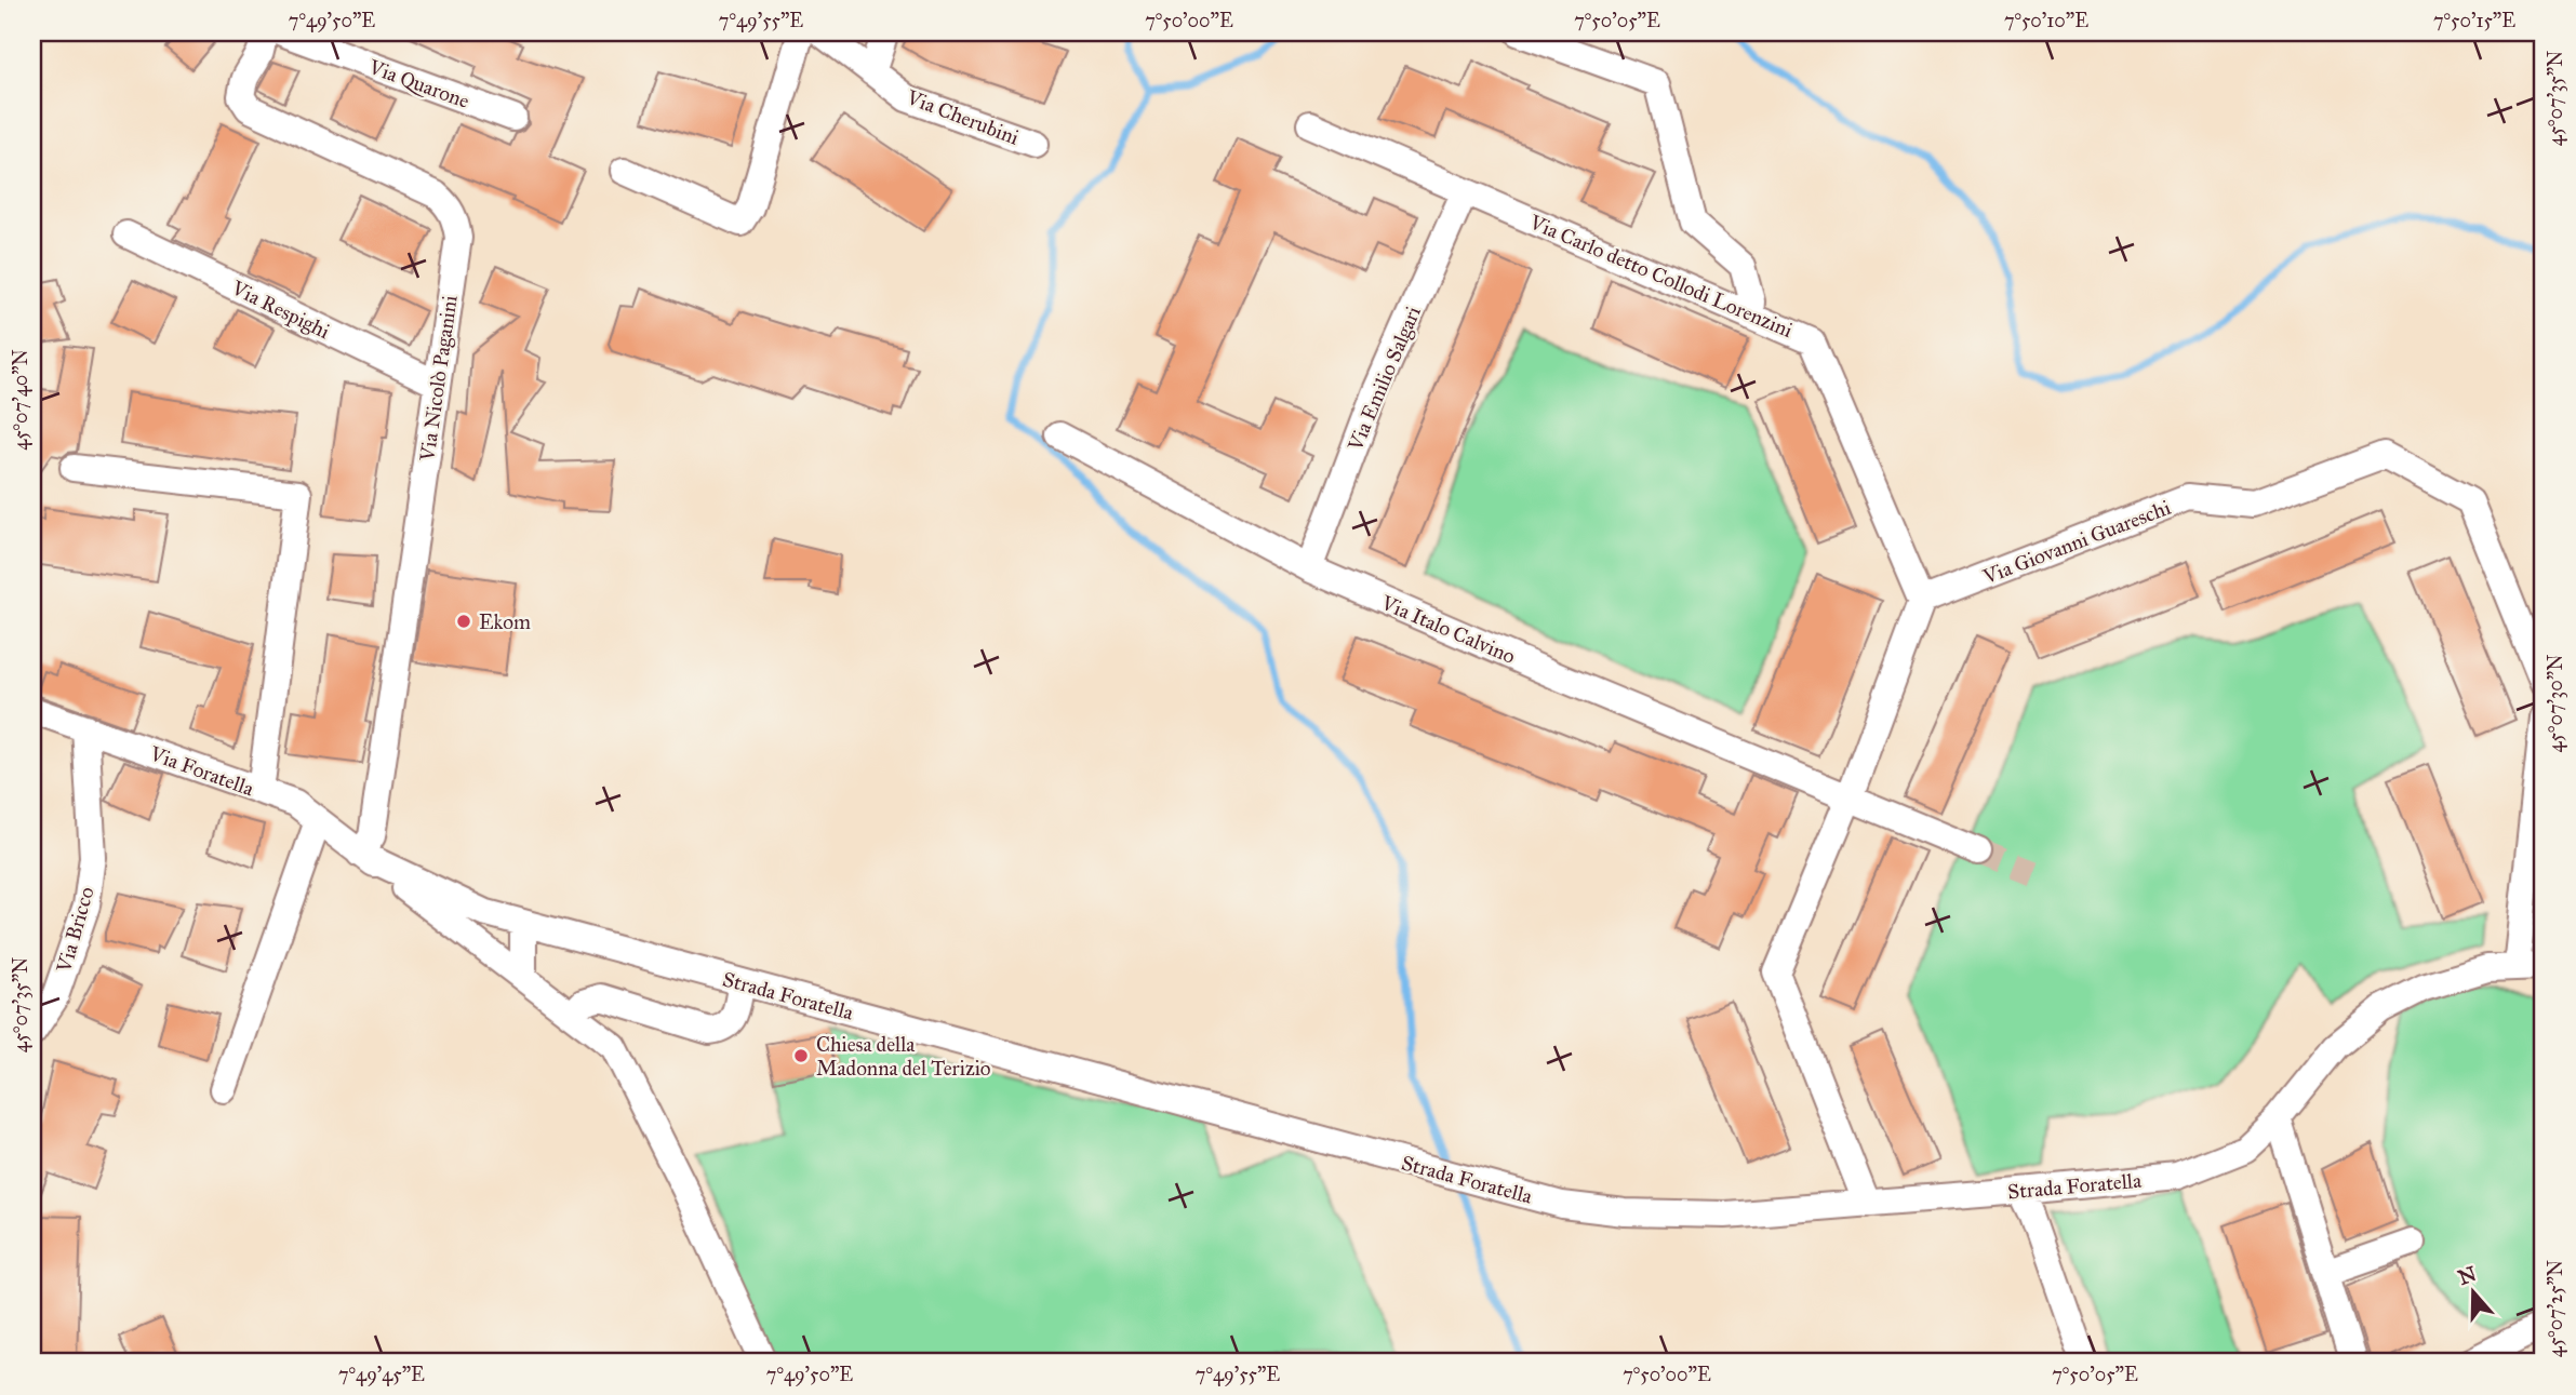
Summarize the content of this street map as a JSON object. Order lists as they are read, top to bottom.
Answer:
{
  "streets": {
    "street": [
      "Via Quarone",
      "Via Cherubini",
      "Via Carlo detto Collodi Lorenzini",
      "Via Respighi",
      "Via Nicolò Paganini",
      "Via Emilio Salgari",
      "Via Giovanni Guareschi",
      "Via Italo Calvino",
      "Via Foratella",
      "Via Bricco",
      "Strada Foratella"
    ]
  },
  "crossings": [
    ["Via Carlo detto Collodi Lorenzini", "Via Emilio Salgari"],
    ["Via Carlo detto Collodi Lorenzini", "Via Giovanni Guareschi"],
    ["Via Respighi", "Via Nicolò Paganini"],
    ["Via Nicolò Paganini", "Via Foratella"],
    ["Via Nicolò Paganini", "Strada Foratella"],
    ["Via Emilio Salgari", "Via Italo Calvino"],
    ["Via Foratella", "Via Bricco"],
    ["Via Foratella", "Strada Foratella"]
  ],
  "places": ["Ekom", "Chiesa della Madonna del Terizio"],
  "north": "top",
  "coordinates": [
    "7°49'50\"E",
    "7°49'55\"E",
    "7°50'00\"E",
    "7°50'05\"E",
    "7°50'10\"E",
    "7°50'15\"E",
    "45°07'35\"N",
    "45°07'40\"N",
    "45°07'30\"N",
    "45°07'25\"N",
    "7°49'45\"E"
  ]
}
